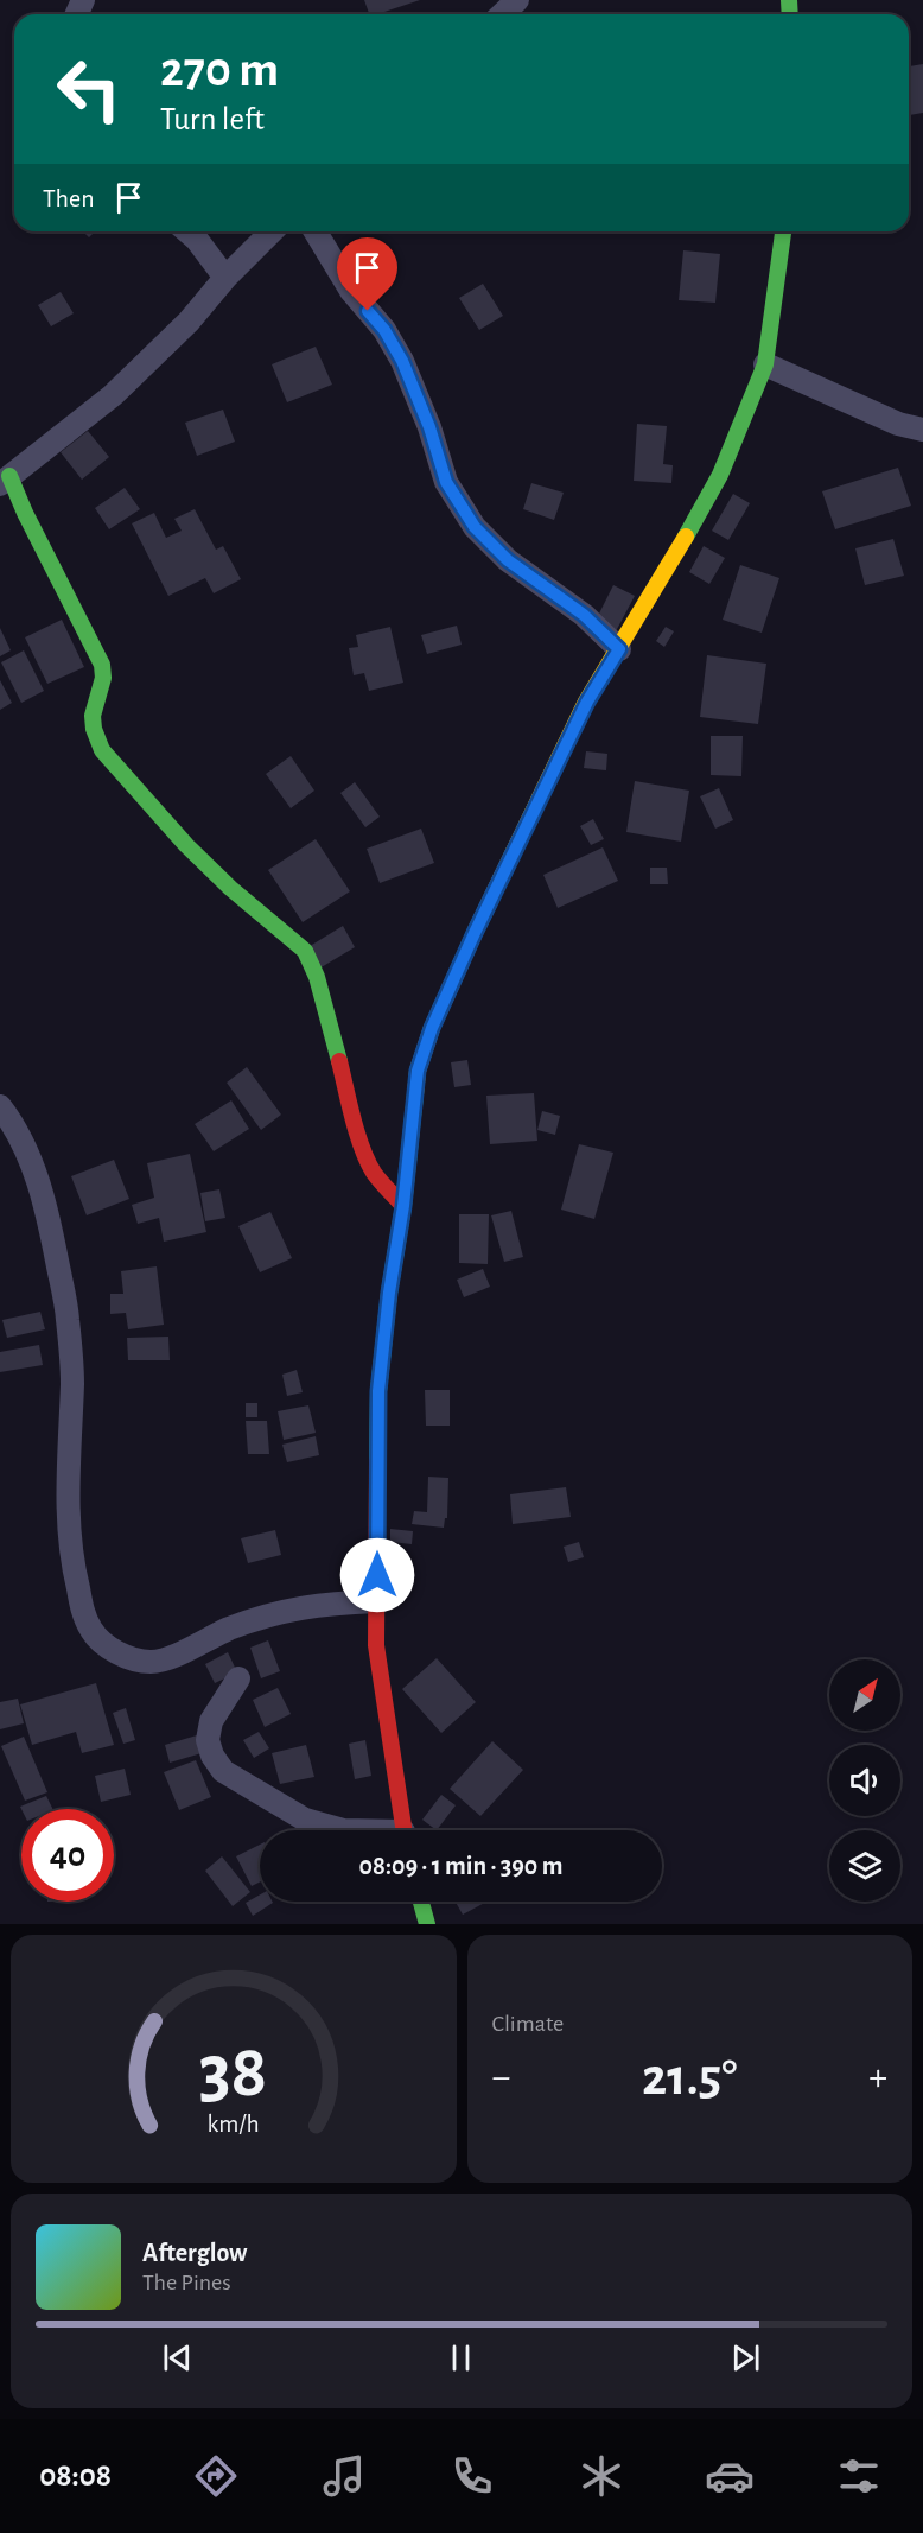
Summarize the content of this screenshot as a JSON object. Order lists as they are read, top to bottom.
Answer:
{
  "north": "top right",
  "page": {
    "turn": ["270 m", "Turn left"],
    "then": "Then",
    "limit": "40",
    "trip": "08:09 · 1 min · 390 m",
    "tile": "Climate",
    "heat": ["−", "21.5°", "+"],
    "song": ["Afterglow", "The Pines"],
    "tabs": "08:08",
    "gauge": ["38", "km/h"]
  }
}
